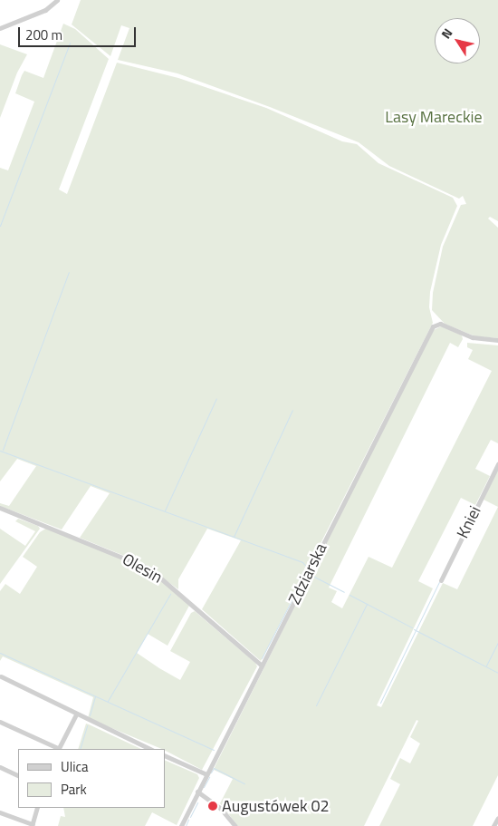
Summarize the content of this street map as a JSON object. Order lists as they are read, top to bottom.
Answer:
{
  "streets": {
    "street": ["Kniei", "Olesin", "Zdziarska"]
  },
  "crossings": [
    ["Olesin", "Zdziarska"]
  ],
  "parks": ["Lasy Mareckie"],
  "places": ["Augustówek 02"],
  "legend": ["Ulica", "Park"],
  "scale_bar": "200 m",
  "north": "top left"
}
